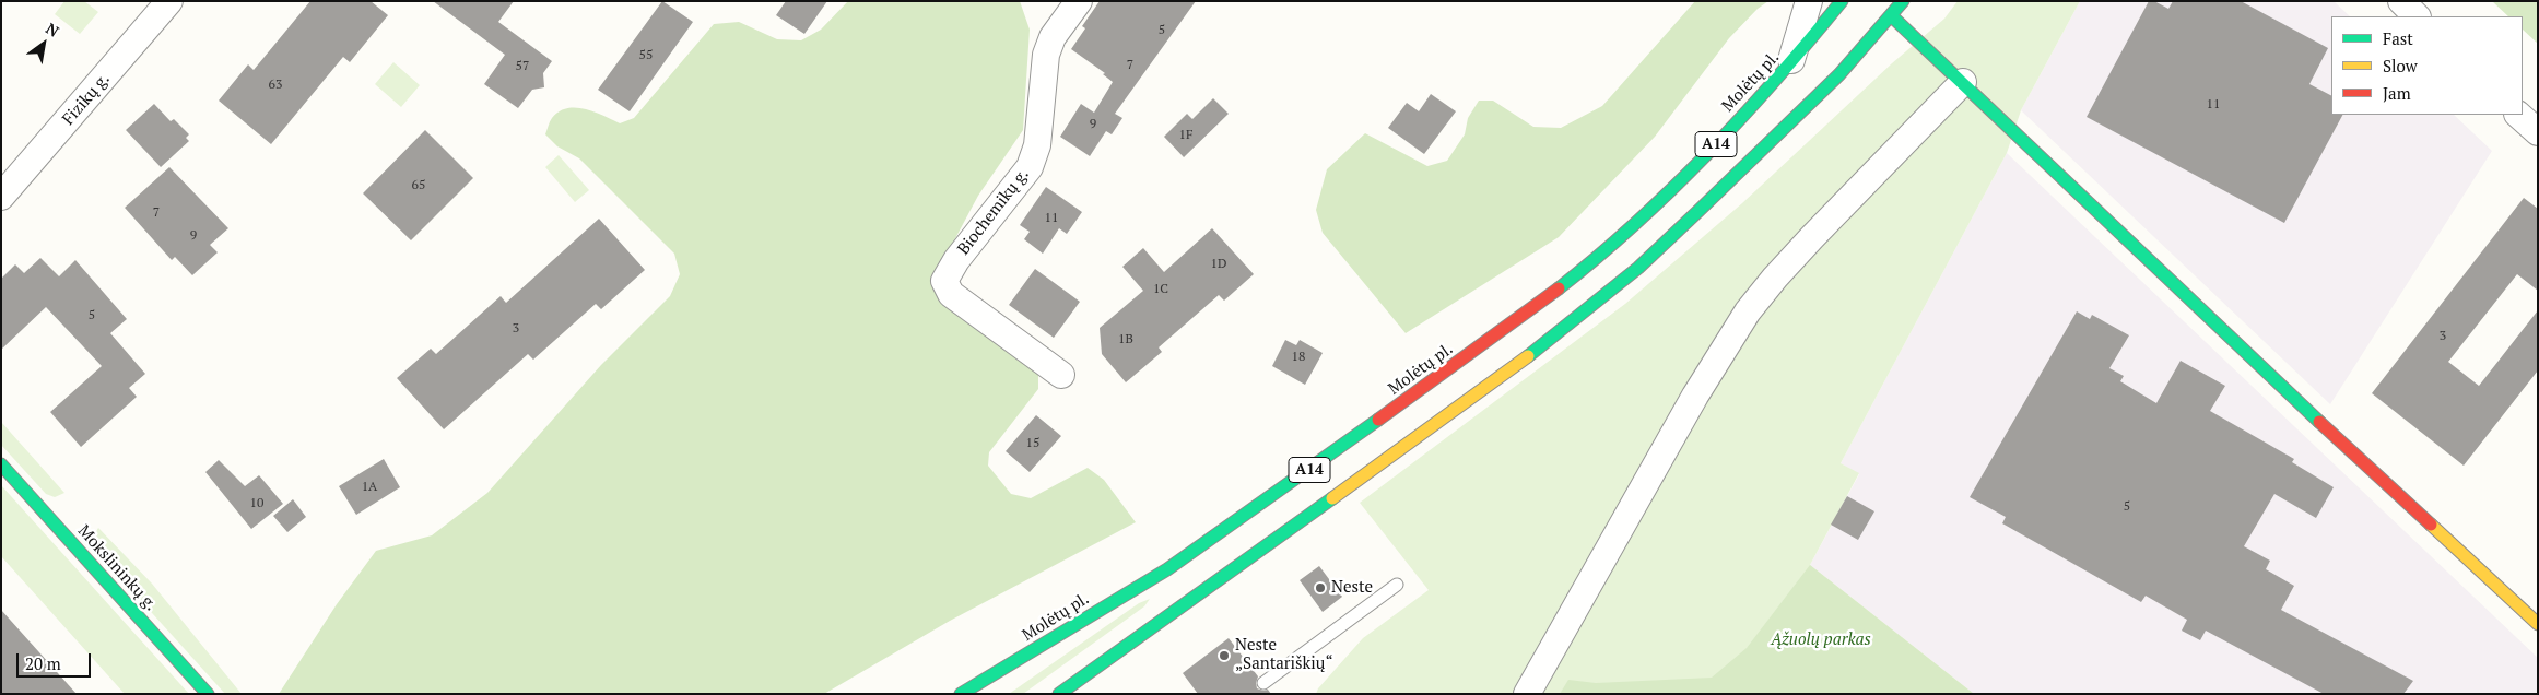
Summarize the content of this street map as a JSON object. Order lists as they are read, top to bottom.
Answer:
{
  "streets": {
    "main road": ["Molėtų pl.", "A14", "Mokslininkų g."],
    "street": ["Fizikų g.", "Biochemikų g."]
  },
  "parks": ["Ąžuolų parkas"],
  "places": ["Neste", "Neste „Santariškių“"],
  "house_numbers": [
    "5",
    "55",
    "7",
    "57",
    "63",
    "11",
    "9",
    "1F",
    "65",
    "7",
    "11",
    "9",
    "1D",
    "1C",
    "5",
    "3",
    "3",
    "1B",
    "18",
    "15",
    "1A",
    "10",
    "5"
  ],
  "legend": ["Fast", "Slow", "Jam"],
  "scale_bar": "20 m",
  "north": "top right"
}
